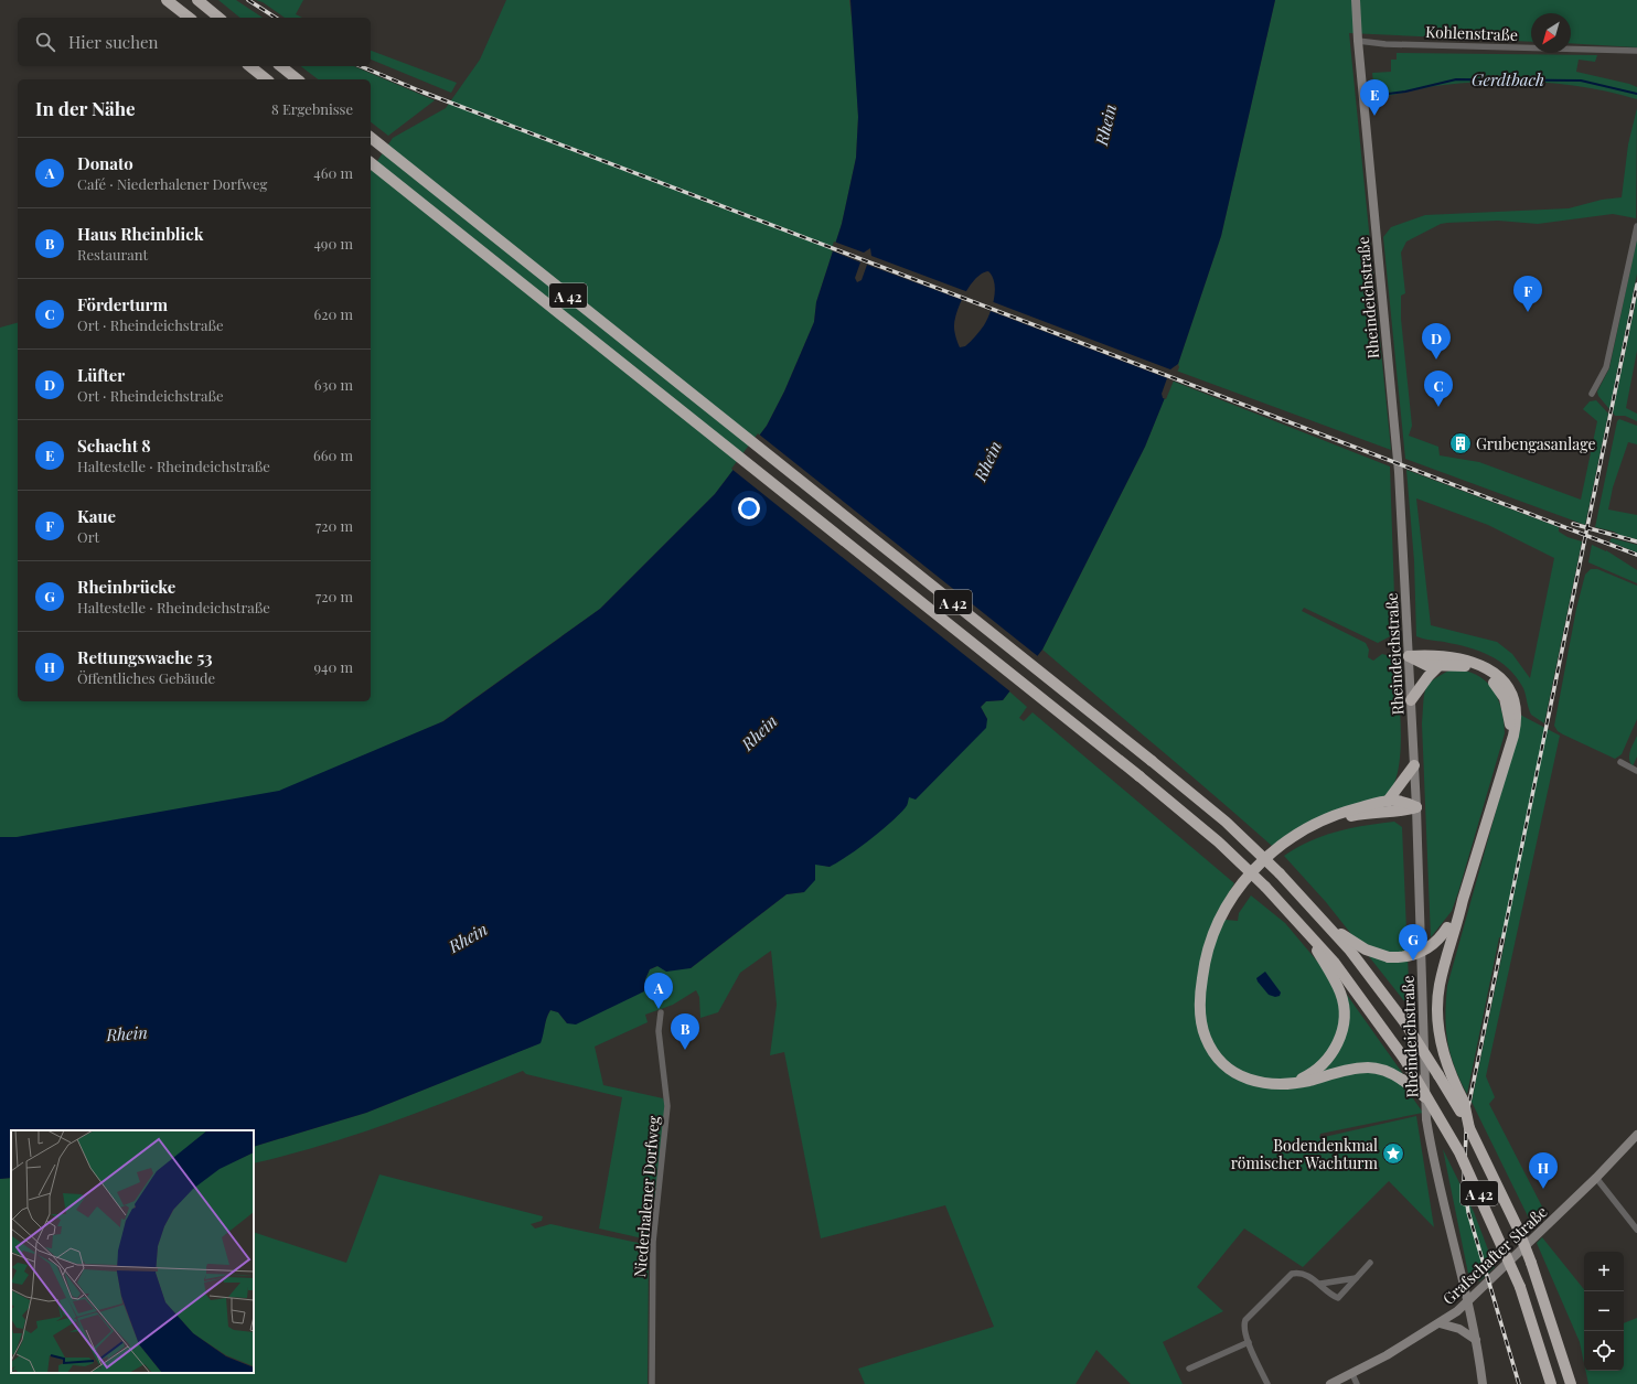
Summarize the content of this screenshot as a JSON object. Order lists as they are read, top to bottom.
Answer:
{
  "streets": {
    "highway": ["A 42"],
    "main road": ["Rheindeichstraße", "Grafschafter Straße"],
    "street": ["Kohlenstraße", "Niederhalener Dorfweg"]
  },
  "crossings": [
    ["Kohlenstraße", "Rheindeichstraße"],
    ["Rheindeichstraße", "Grafschafter Straße"]
  ],
  "water": ["Gerdtbach", "Rhein"],
  "places": {
    "building": ["Grubengasanlage"],
    "place": ["Bodendenkmal römischer Wachturm"]
  },
  "north": "bottom left",
  "page": {
    "search": "Hier suchen",
    "pins": [
      "E",
      "F",
      "D",
      "C",
      "G",
      "A",
      "B",
      "H"
    ],
    "heading": ["In der Nähe", "8 Ergebnisse"],
    "list": [
      {
        "mark": "A",
        "name": "Donato",
        "note": "Café · Niederhalener Dorfweg",
        "value": "460 m"
      },
      {
        "mark": "B",
        "name": "Haus Rheinblick",
        "note": "Restaurant",
        "value": "490 m"
      },
      {
        "mark": "C",
        "name": "Förderturm",
        "note": "Ort · Rheindeichstraße",
        "value": "620 m"
      },
      {
        "mark": "D",
        "name": "Lüfter",
        "note": "Ort · Rheindeichstraße",
        "value": "630 m"
      },
      {
        "mark": "E",
        "name": "Schacht 8",
        "note": "Haltestelle · Rheindeichstraße",
        "value": "660 m"
      },
      {
        "mark": "F",
        "name": "Kaue",
        "note": "Ort",
        "value": "720 m"
      },
      {
        "mark": "G",
        "name": "Rheinbrücke",
        "note": "Haltestelle · Rheindeichstraße",
        "value": "720 m"
      },
      {
        "mark": "H",
        "name": "Rettungswache 53",
        "note": "Öffentliches Gebäude",
        "value": "940 m"
      }
    ],
    "map_buttons": ["+", "−"]
  }
}
